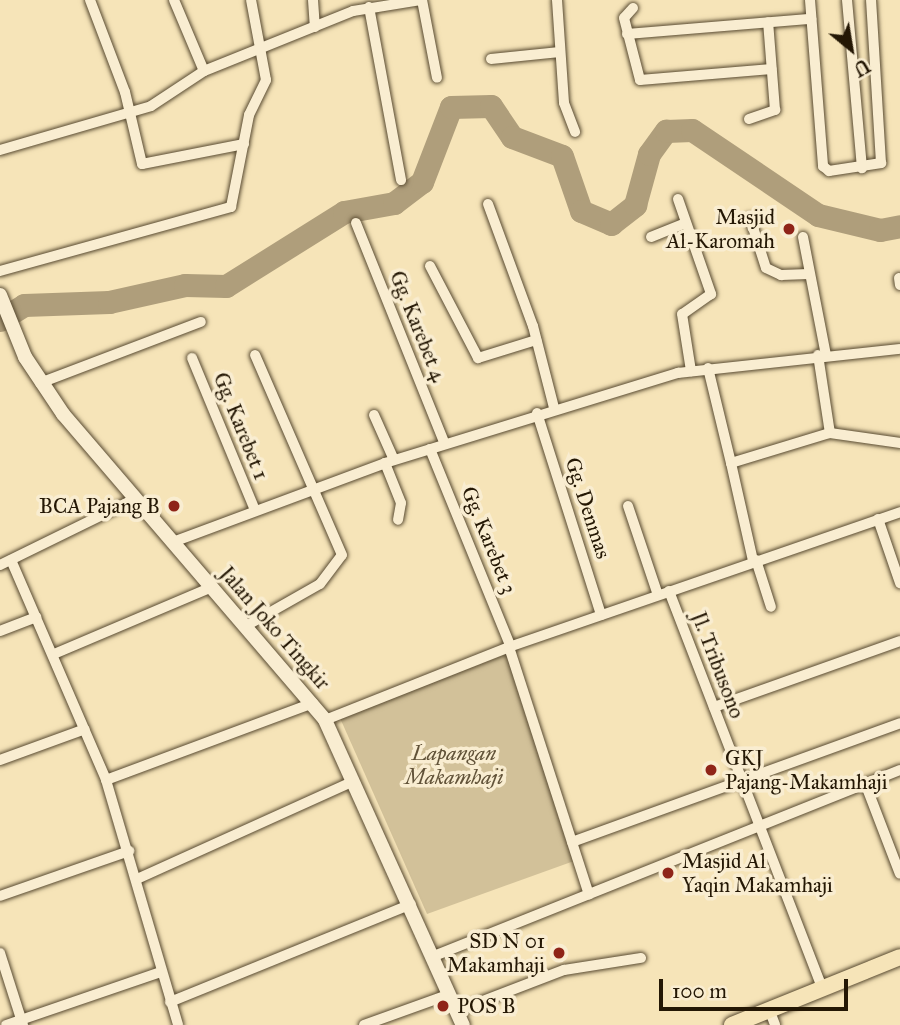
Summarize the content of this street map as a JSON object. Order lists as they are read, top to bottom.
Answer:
{
  "streets": {
    "main road": ["Jalan Joko Tingkir"],
    "street": [
      "Gg. Karebet 4",
      "Gg. Karebet 1",
      "Gg. Denmas",
      "Gg. Karebet 3",
      "Jl. Tribusono"
    ]
  },
  "parks": ["Lapangan Makamhaji"],
  "places": [
    "Masjid Al-Karomah",
    "BCA Pajang B",
    "GKJ Pajang-Makamhaji",
    "Masjid Al Yaqin Makamhaji",
    "SD N 01 Makamhaji",
    "POS B"
  ],
  "scale_bar": "100 m",
  "north": "bottom right"
}
